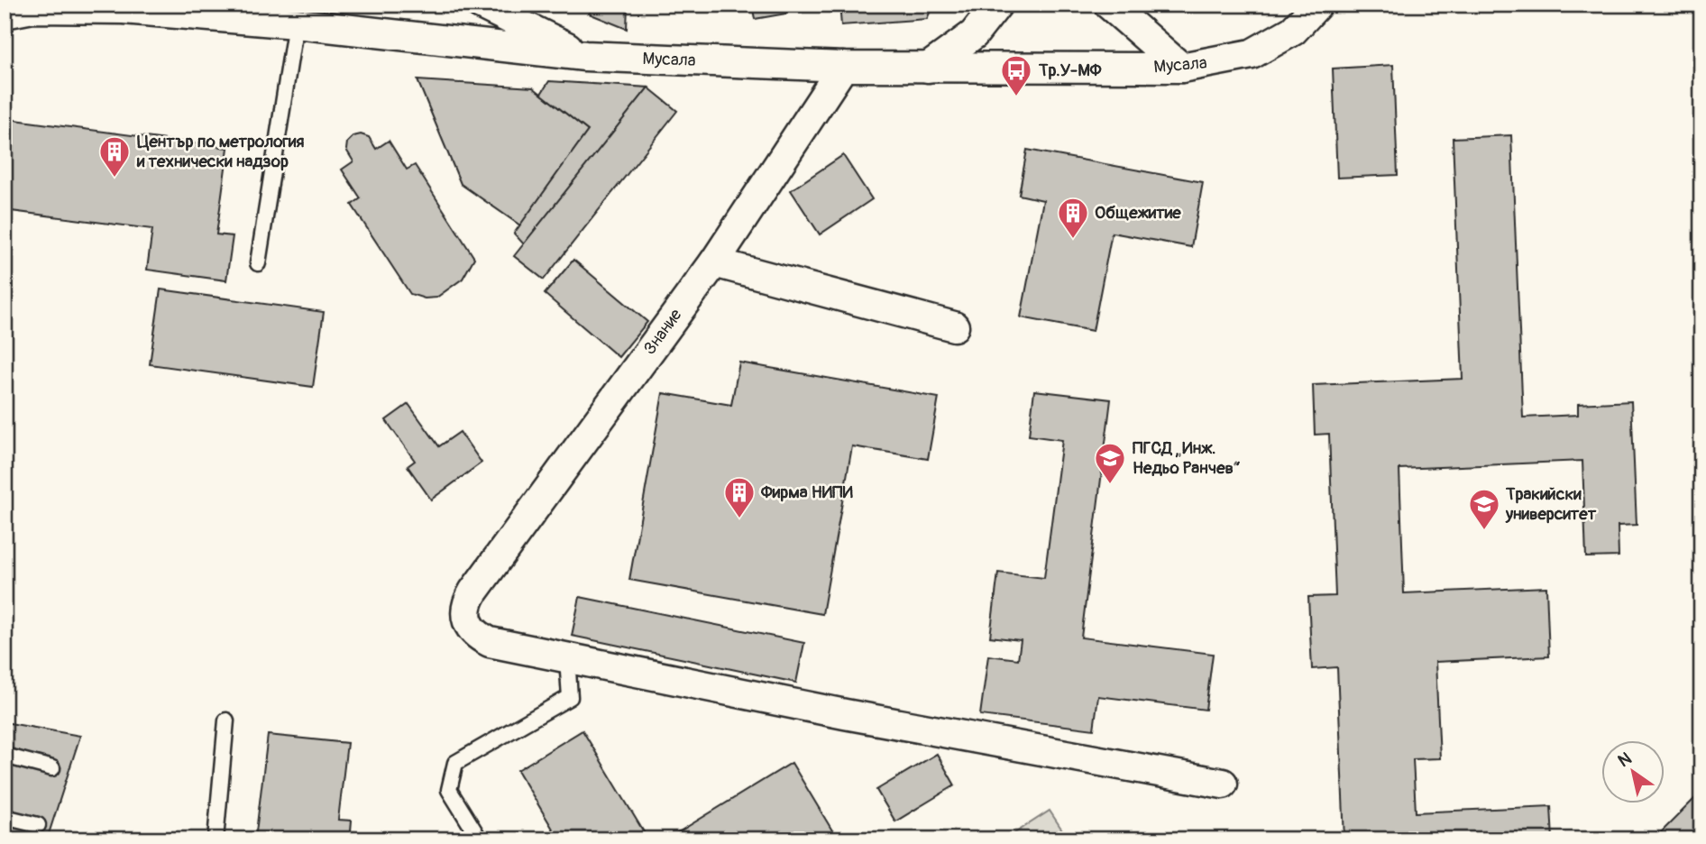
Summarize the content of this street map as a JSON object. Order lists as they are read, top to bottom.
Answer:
{
  "streets": {
    "street": ["Мусала", "Знание"]
  },
  "crossings": [
    ["Мусала", "Знание"]
  ],
  "places": {
    "bus stop": ["Тр.У-МФ"],
    "building": ["Център по метрология и технически надзор", "Общежитие", "Фирма НИПИ"],
    "school or university": ["ПГСД „Инж. Недьо Ранчев“", "Тракийски университет"]
  },
  "north": "top left"
}
